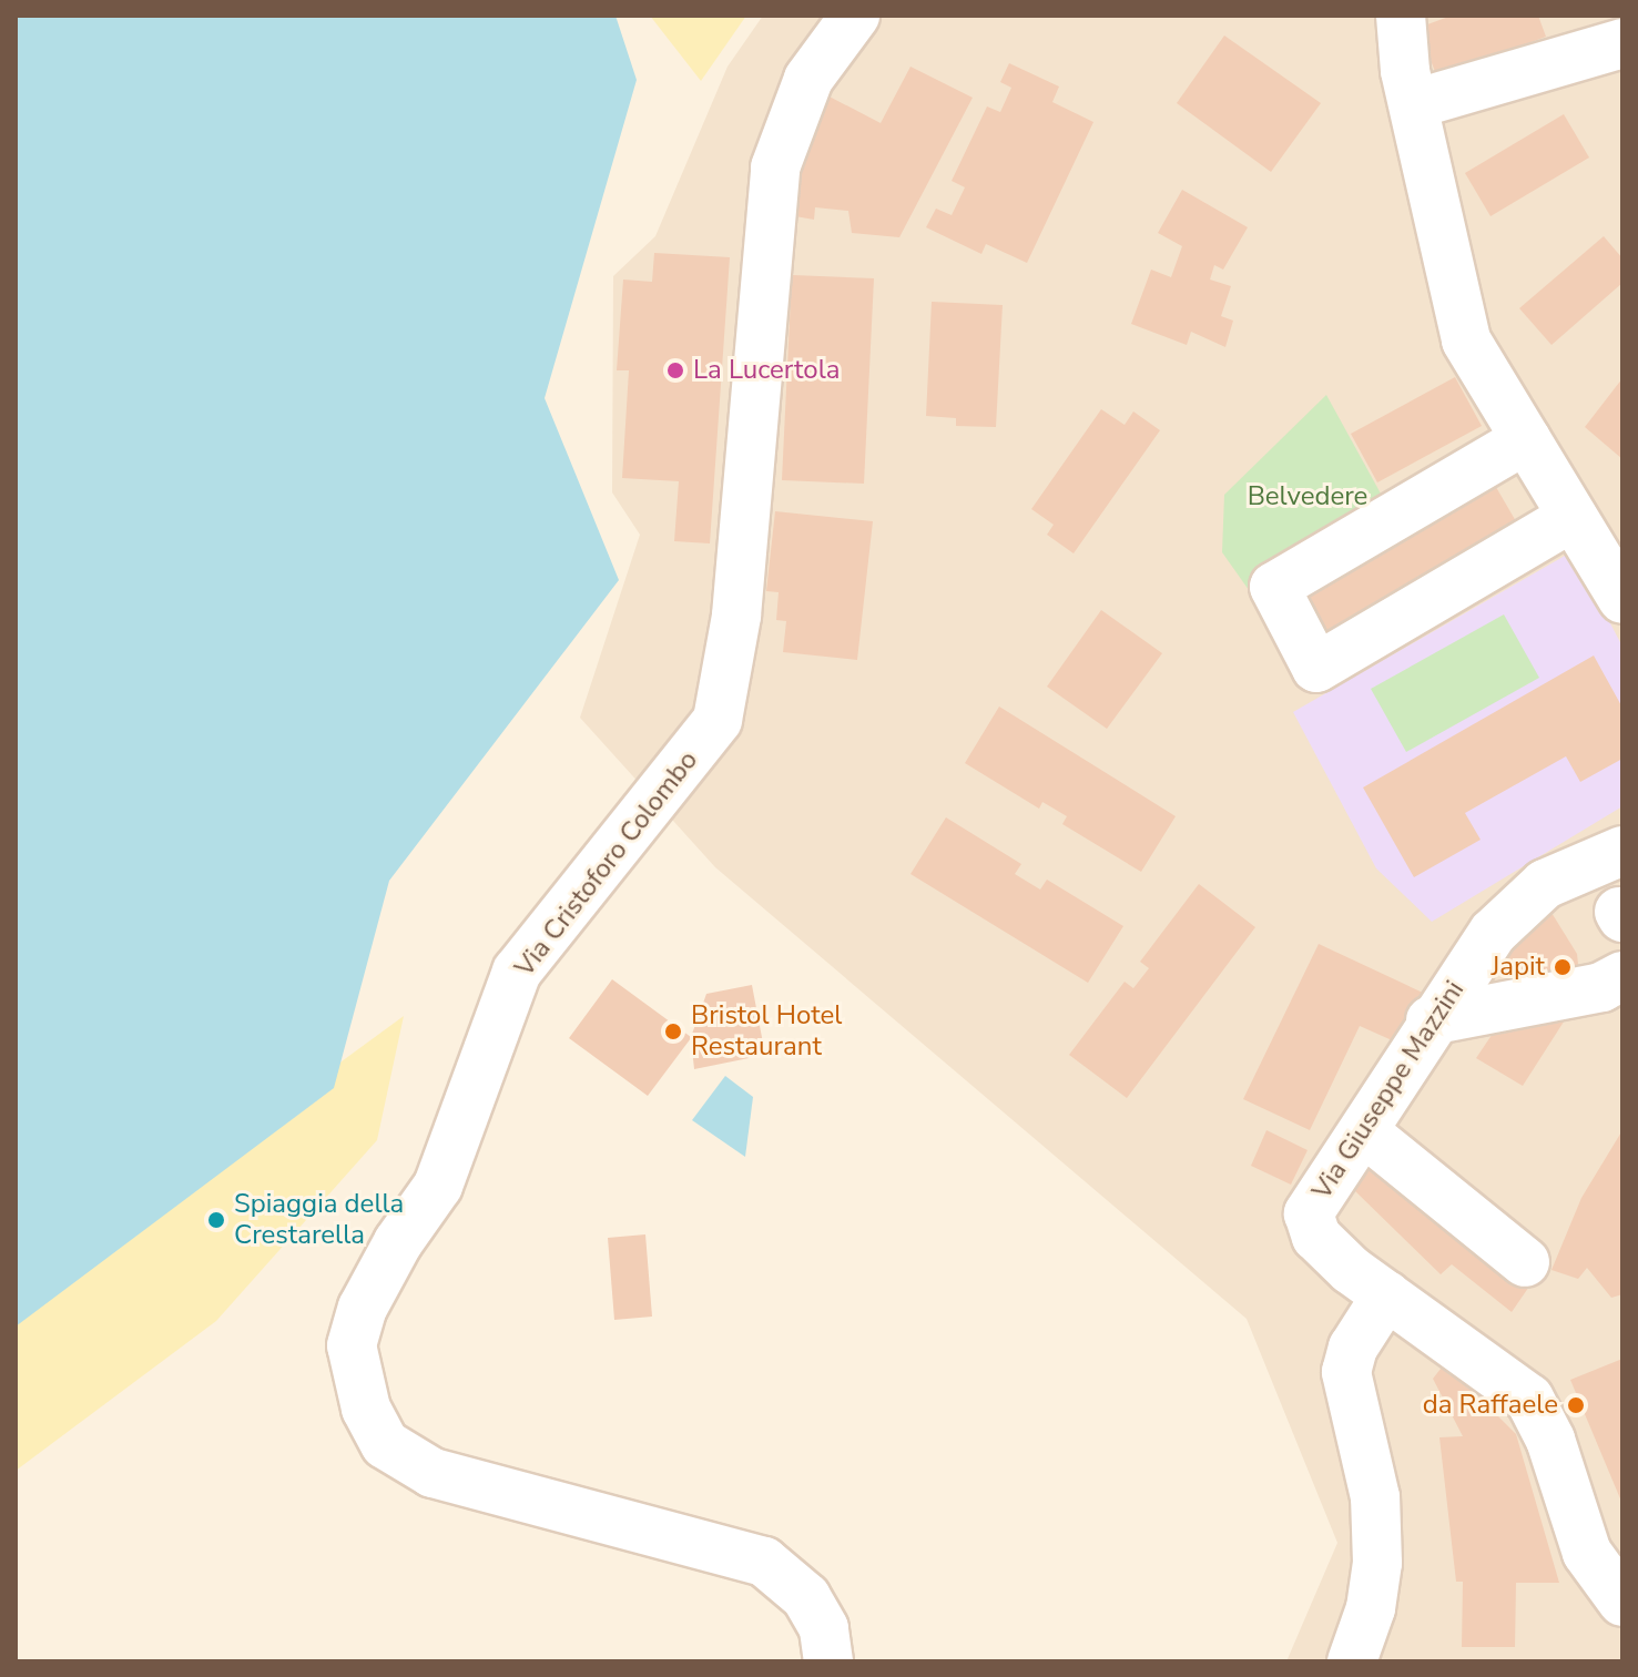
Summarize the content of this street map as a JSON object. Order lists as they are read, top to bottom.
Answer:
{
  "streets": {
    "street": ["Via Cristoforo Colombo", "Via Giuseppe Mazzini"]
  },
  "parks": ["Belvedere"],
  "places": [
    "La Lucertola",
    "Japit",
    "Bristol Hotel Restaurant",
    "Spiaggia della Crestarella",
    "da Raffaele"
  ]
}
